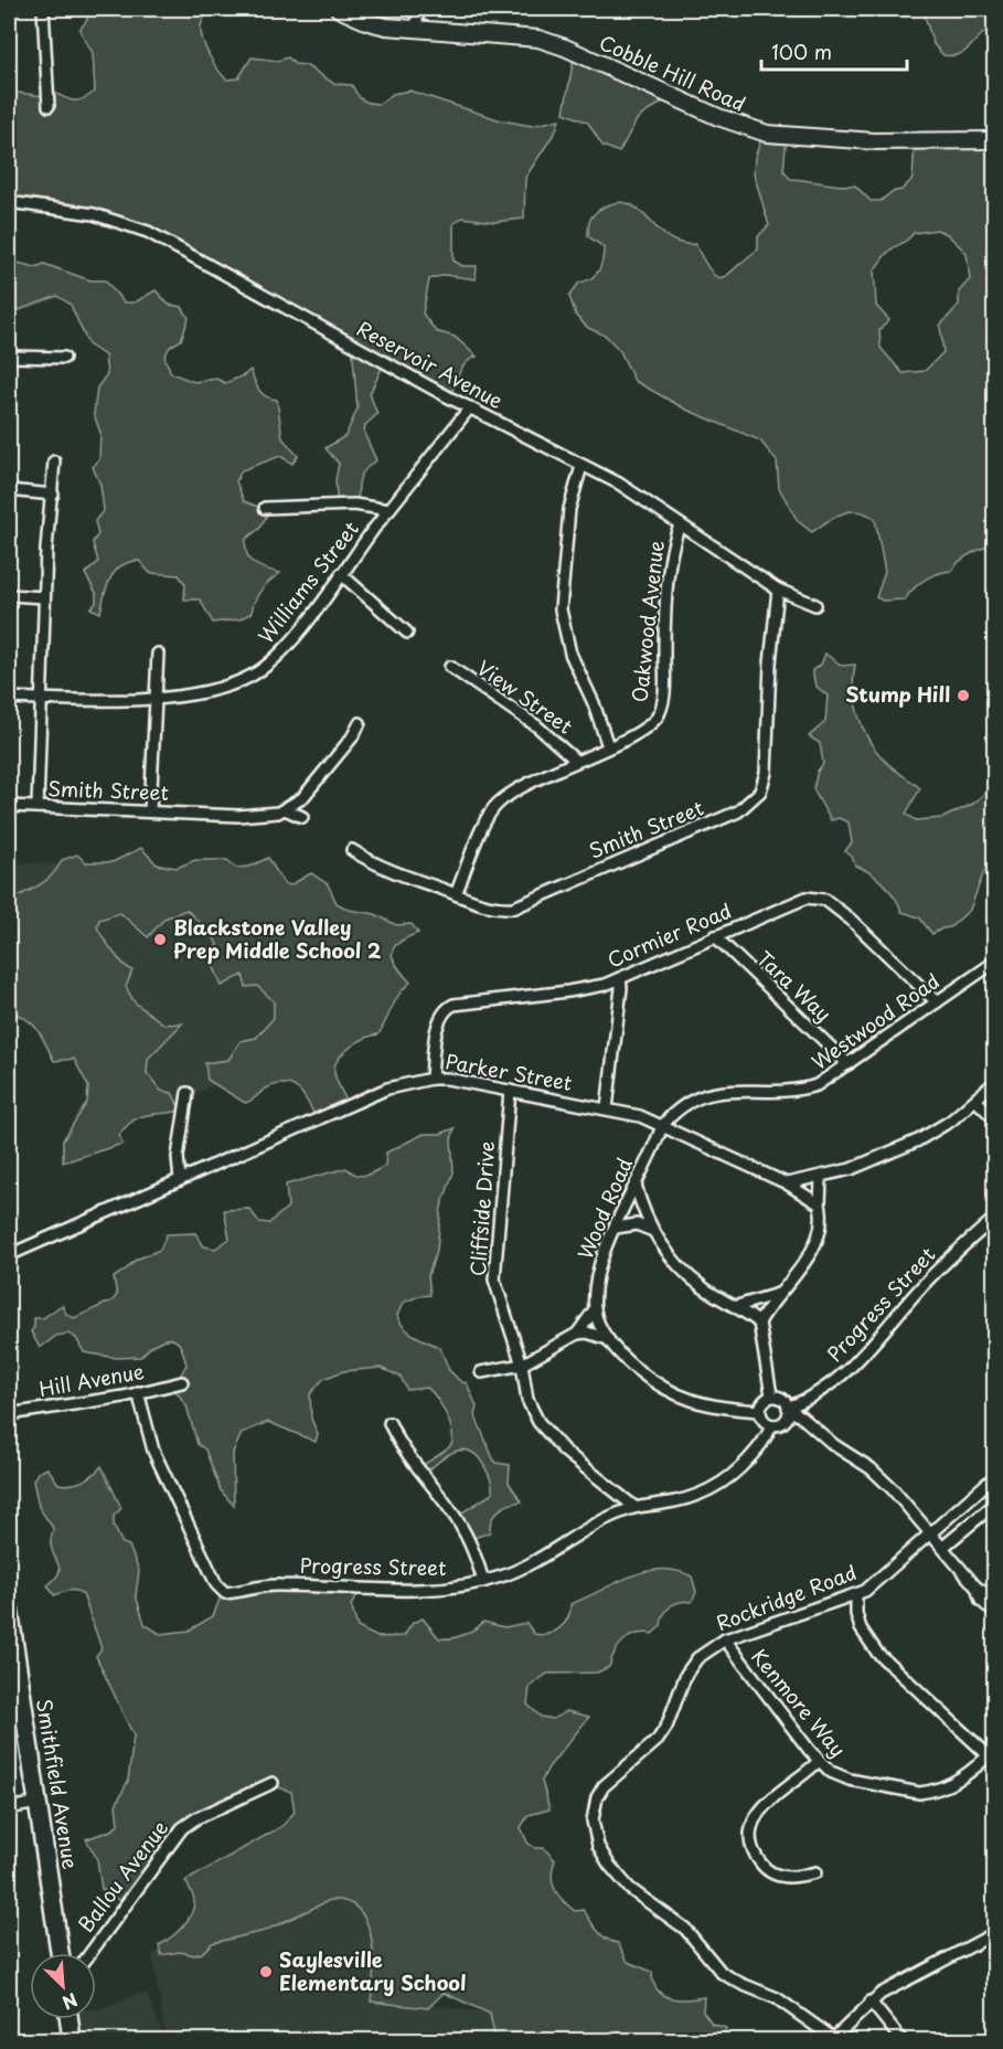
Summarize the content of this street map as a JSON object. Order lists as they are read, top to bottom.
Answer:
{
  "streets": {
    "main road": ["Smithfield Avenue"],
    "street": [
      "Cobble Hill Road",
      "Reservoir Avenue",
      "Williams Street",
      "Oakwood Avenue",
      "View Street",
      "Smith Street",
      "Cormier Road",
      "Tara Way",
      "Westwood Road",
      "Parker Street",
      "Cliffside Drive",
      "Wood Road",
      "Progress Street",
      "Hill Avenue",
      "Rockridge Road",
      "Kenmore Way",
      "Ballou Avenue"
    ]
  },
  "crossings": [
    ["Reservoir Avenue", "Williams Street"],
    ["Reservoir Avenue", "Oakwood Avenue"],
    ["Reservoir Avenue", "Smith Street"],
    ["Oakwood Avenue", "View Street"],
    ["Oakwood Avenue", "Smith Street"],
    ["Cormier Road", "Tara Way"],
    ["Cormier Road", "Westwood Road"],
    ["Cormier Road", "Parker Street"],
    ["Tara Way", "Westwood Road"],
    ["Westwood Road", "Parker Street"],
    ["Westwood Road", "Wood Road"],
    ["Parker Street", "Cliffside Drive"],
    ["Parker Street", "Wood Road"],
    ["Cliffside Drive", "Wood Road"],
    ["Cliffside Drive", "Progress Street"],
    ["Progress Street", "Hill Avenue"],
    ["Rockridge Road", "Kenmore Way"]
  ],
  "places": ["Stump Hill", "Blackstone Valley Prep Middle School 2", "Saylesville Elementary School"],
  "scale_bar": "100 m",
  "north": "bottom right"
}
